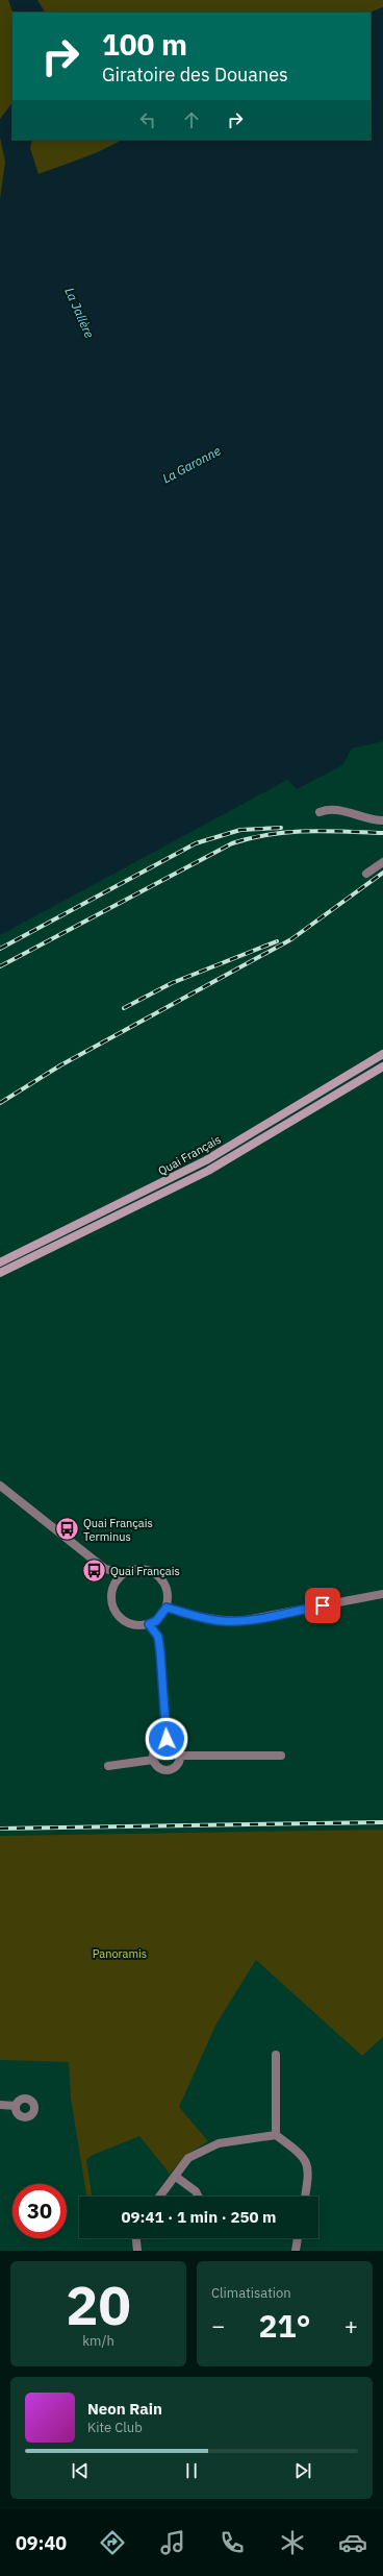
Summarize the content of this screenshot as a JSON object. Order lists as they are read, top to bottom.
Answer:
{
  "streets": {
    "main road": ["Quai Français"]
  },
  "water": ["La Jallère", "La Garonne"],
  "parks": ["Panoramis"],
  "places": {
    "bus stop": ["Quai Français Terminus", "Quai Français"]
  },
  "page": {
    "turn": ["100 m", "Giratoire des Douanes"],
    "limit": "30",
    "trip": "09:41 · 1 min · 250 m",
    "tile": [
      ["20", "km/h"],
      "Climatisation"
    ],
    "heat": ["−", "21°", "+"],
    "song": ["Neon Rain", "Kite Club"],
    "tabs": "09:40"
  }
}
